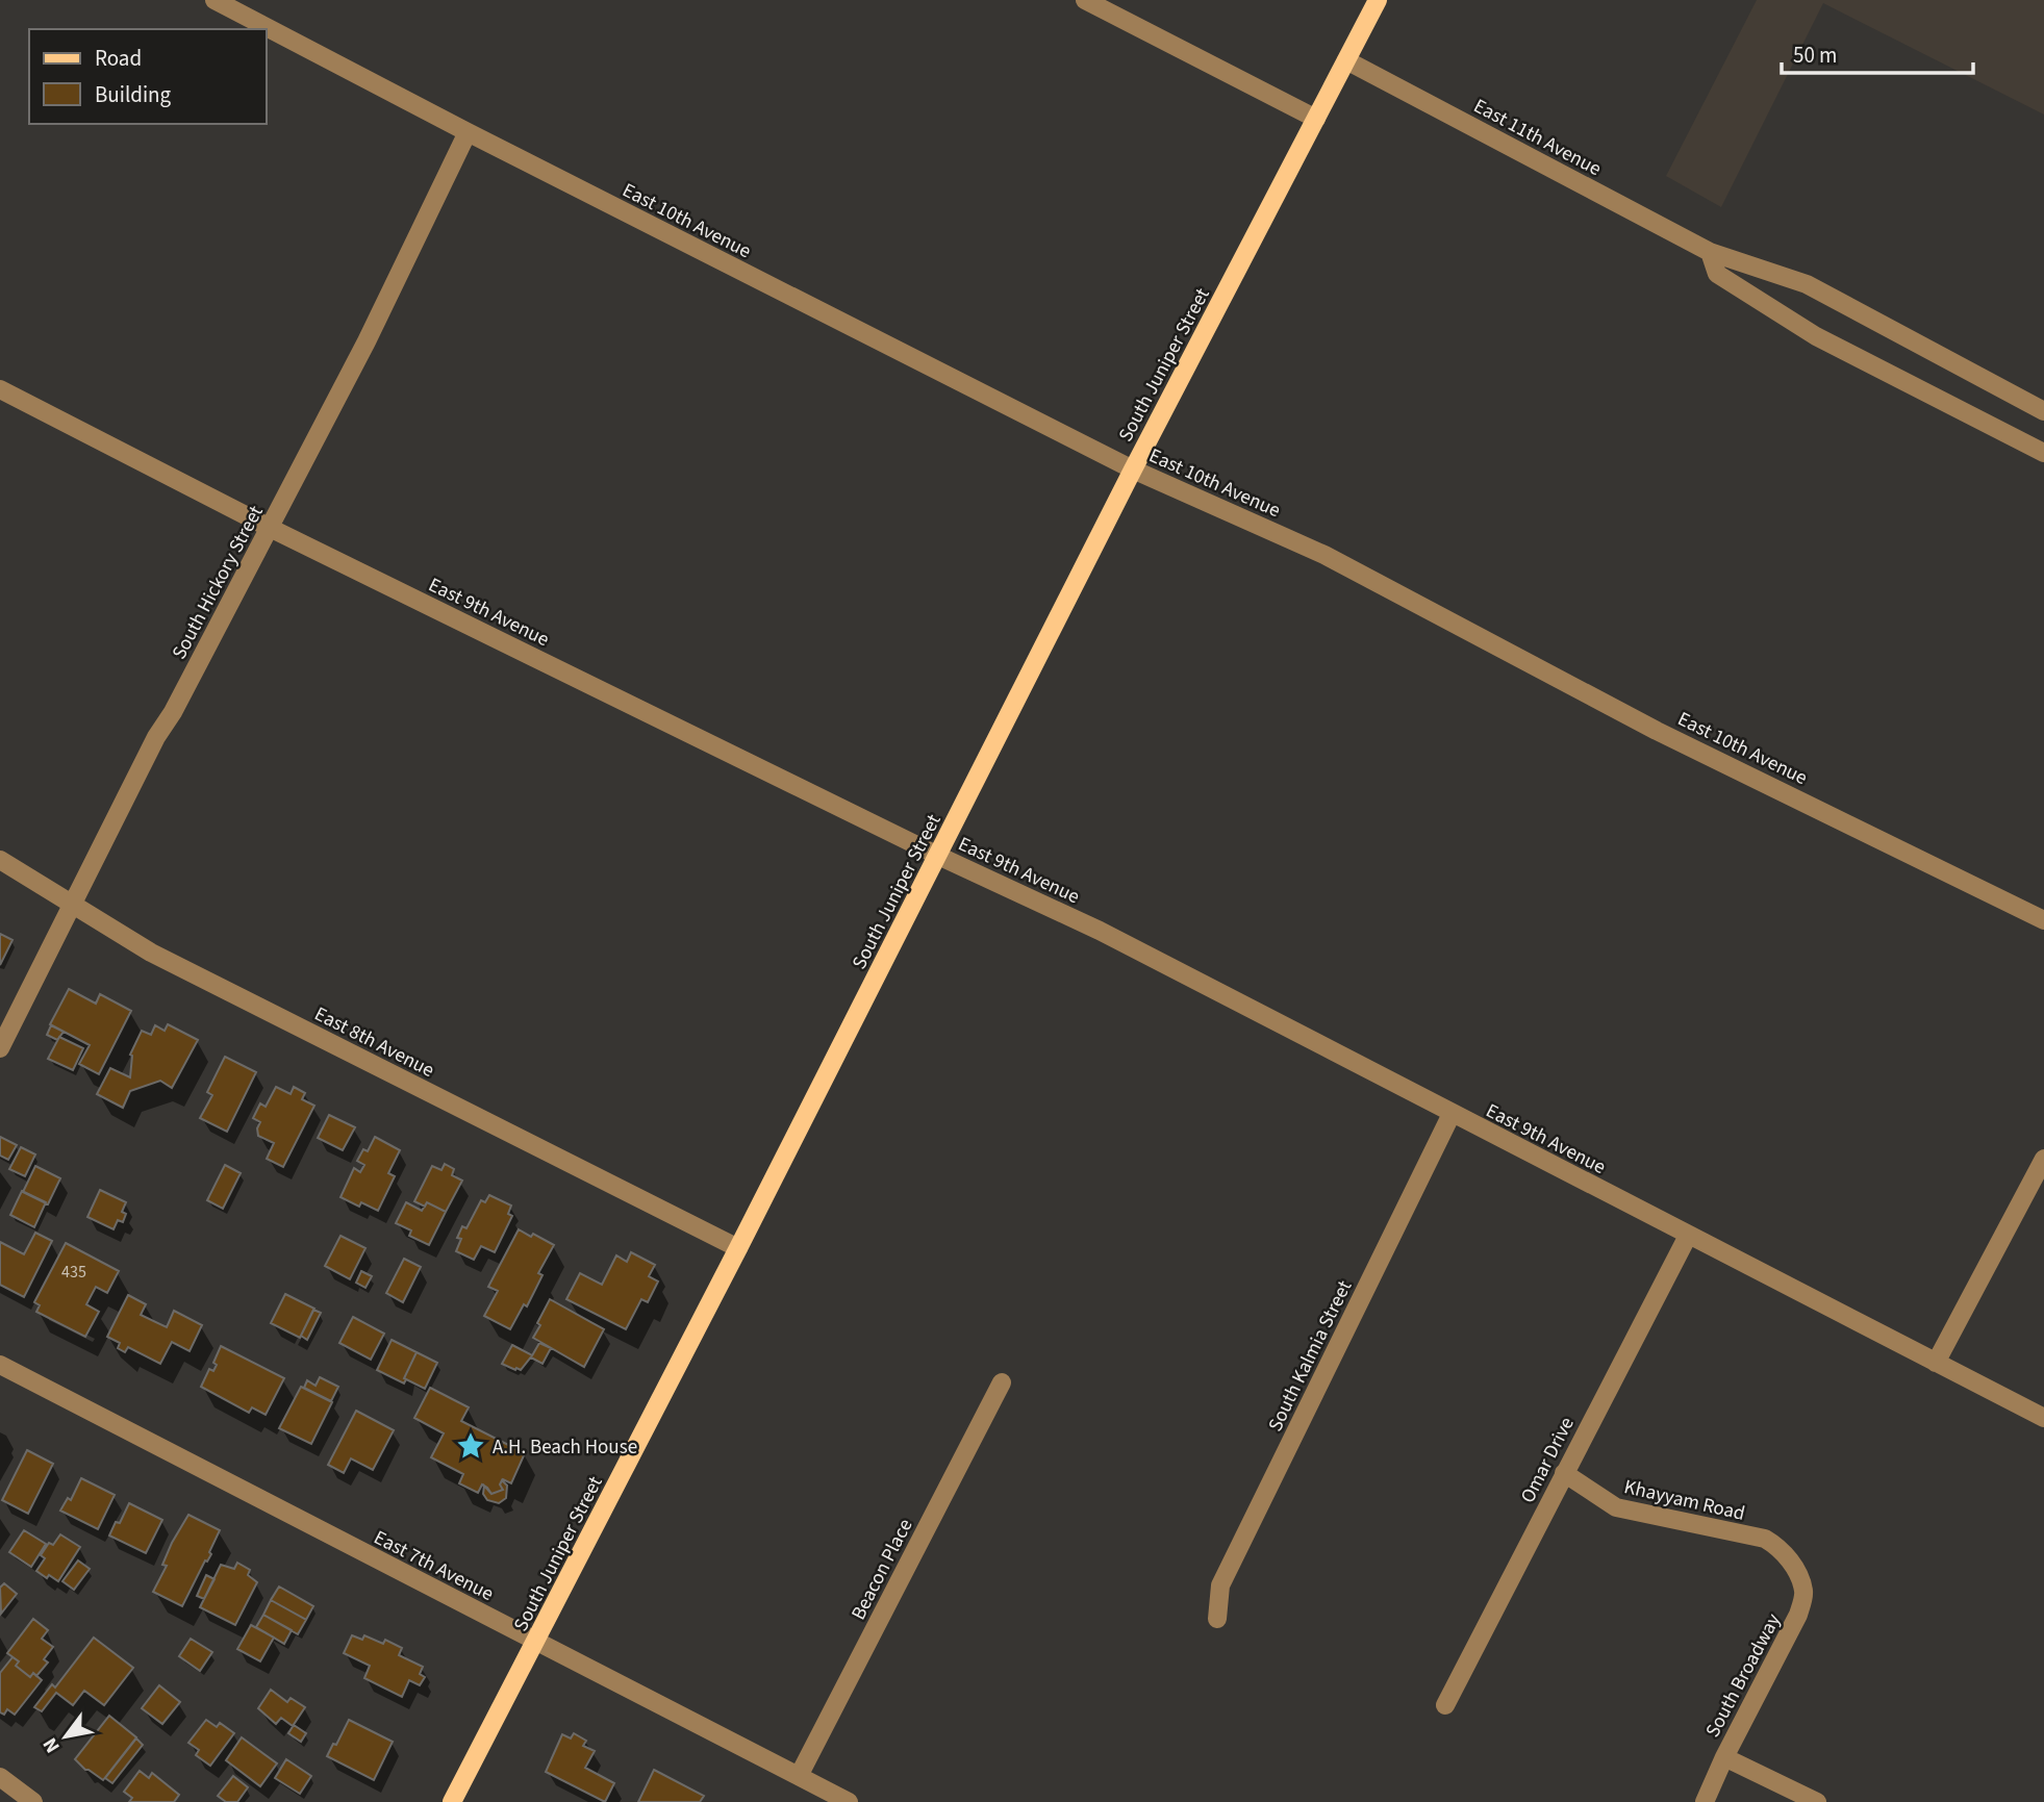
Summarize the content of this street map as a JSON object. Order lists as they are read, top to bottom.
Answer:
{
  "streets": {
    "main road": ["South Juniper Street"],
    "street": [
      "East 11th Avenue",
      "East 10th Avenue",
      "South Hickory Street",
      "East 9th Avenue",
      "East 8th Avenue",
      "South Kalmia Street",
      "Omar Drive",
      "Khayyam Road",
      "East 7th Avenue",
      "Beacon Place",
      "South Broadway"
    ]
  },
  "crossings": [
    ["East 11th Avenue", "South Juniper Street"],
    ["East 10th Avenue", "South Juniper Street"],
    ["East 10th Avenue", "South Hickory Street"],
    ["South Juniper Street", "East 9th Avenue"],
    ["South Juniper Street", "East 8th Avenue"],
    ["South Juniper Street", "East 7th Avenue"],
    ["South Hickory Street", "East 9th Avenue"],
    ["South Hickory Street", "East 8th Avenue"],
    ["East 9th Avenue", "South Kalmia Street"],
    ["East 9th Avenue", "Omar Drive"],
    ["Omar Drive", "Khayyam Road"],
    ["Khayyam Road", "South Broadway"],
    ["East 7th Avenue", "Beacon Place"]
  ],
  "places": {
    "place": ["A.H. Beach House"]
  },
  "house_numbers": ["435"],
  "legend": ["Road", "Building"],
  "scale_bar": "50 m",
  "north": "bottom left"
}
